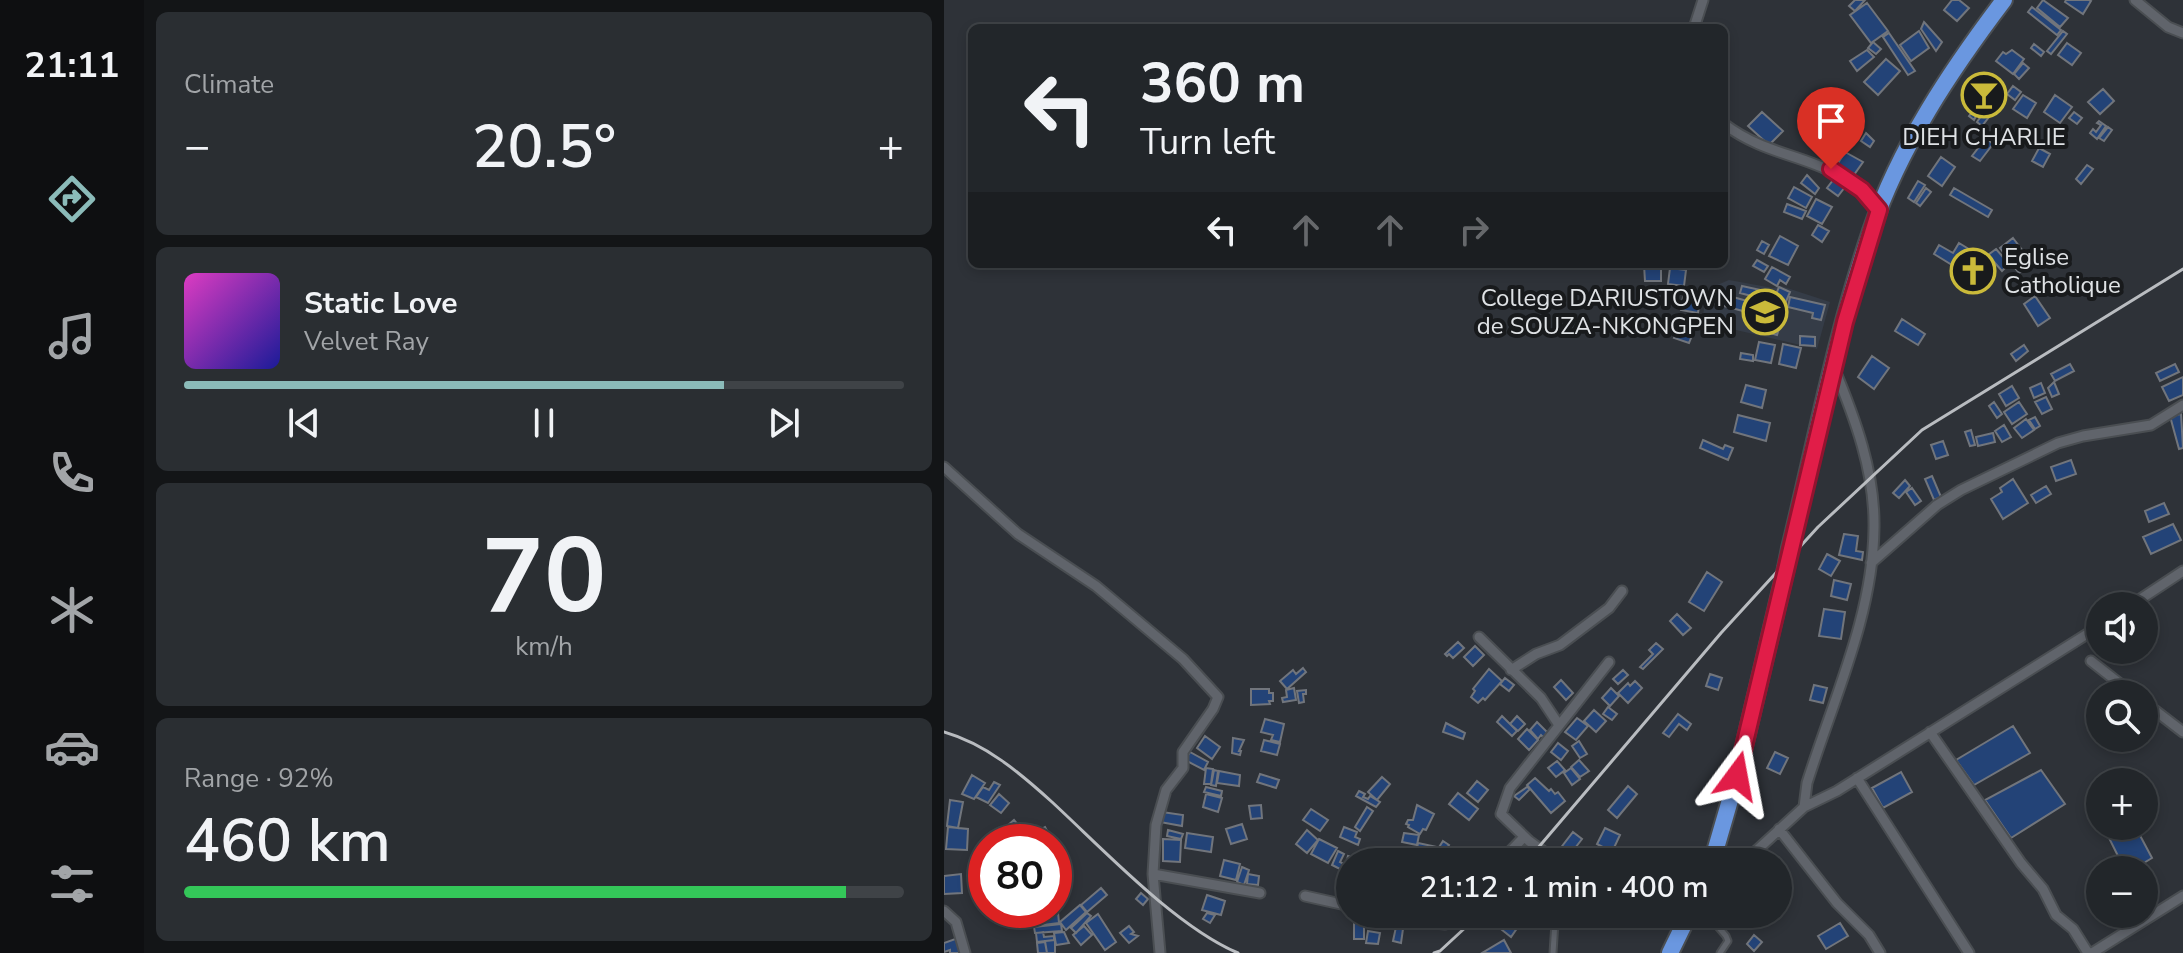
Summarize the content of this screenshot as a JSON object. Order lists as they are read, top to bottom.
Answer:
{
  "places": {
    "bar": ["DIEH CHARLIE"],
    "church": ["Eglise Catholique"],
    "school or university": ["College DARIUSTOWN de SOUZA-NKONGPEN"]
  },
  "page": {
    "tabs": "21:11",
    "tile": [
      "Climate",
      ["70", "km/h"],
      ["Range · 92%", "460 km"]
    ],
    "turn": ["360 m", "Turn left"],
    "heat": ["−", "20.5°", "+"],
    "song": ["Static Love", "Velvet Ray"],
    "map_buttons": ["+", "−"],
    "limit": "80",
    "trip": "21:12 · 1 min · 400 m"
  }
}
